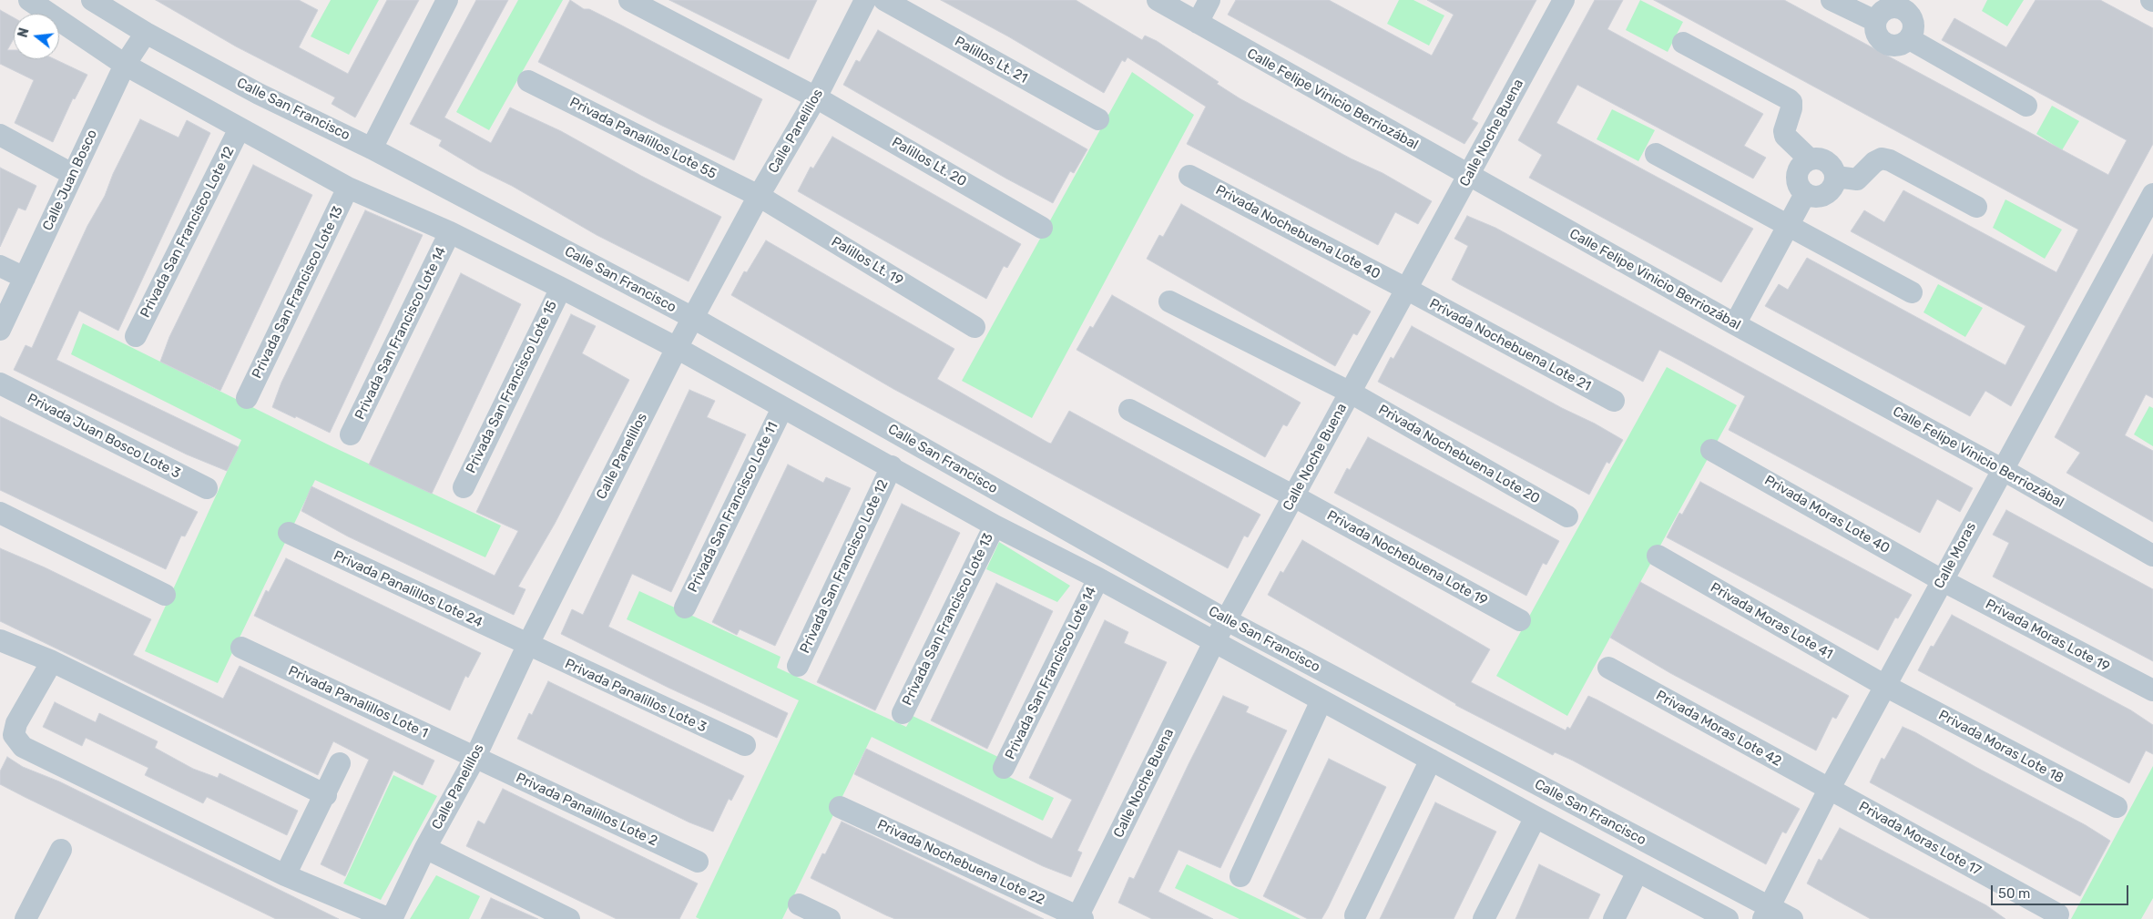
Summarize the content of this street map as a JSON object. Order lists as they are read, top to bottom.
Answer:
{
  "streets": {
    "street": [
      "Palillos Lt. 21",
      "Calle Felipe Vinicio Berriozábal",
      "Calle San Francisco",
      "Calle Panelillos",
      "Calle Noche Buena",
      "Privada Panalillos Lote 55",
      "Palillos Lt. 20",
      "Calle Juan Bosco",
      "Privada San Francisco Lote 12",
      "Privada Nochebuena Lote 40",
      "Palillos Lt. 19",
      "Privada San Francisco Lote 13",
      "Privada San Francisco Lote 14",
      "Privada Nochebuena Lote 21",
      "Privada San Francisco Lote 15",
      "Privada Juan Bosco Lote 3",
      "Privada Nochebuena Lote 20",
      "Privada San Francisco Lote 11",
      "Privada Moras Lote 40",
      "Calle Moras",
      "Privada Nochebuena Lote 19",
      "Privada Panalillos Lote 24",
      "Privada Moras Lote 41",
      "Privada Moras Lote 19",
      "Privada Panalillos Lote 3",
      "Privada Panalillos Lote 1",
      "Privada Moras Lote 42",
      "Privada Moras Lote 18",
      "Privada Panalillos Lote 2",
      "Privada Moras Lote 17",
      "Privada Nochebuena Lote 22"
    ]
  },
  "crossings": [
    ["Calle Felipe Vinicio Berriozábal", "Calle Noche Buena"],
    ["Calle Felipe Vinicio Berriozábal", "Calle Moras"],
    ["Calle San Francisco", "Calle Panelillos"],
    ["Calle San Francisco", "Calle Noche Buena"],
    ["Calle San Francisco", "Calle Juan Bosco"],
    ["Calle San Francisco", "Privada San Francisco Lote 12"],
    ["Calle San Francisco", "Privada San Francisco Lote 13"],
    ["Calle San Francisco", "Privada San Francisco Lote 14"],
    ["Calle San Francisco", "Privada San Francisco Lote 15"],
    ["Calle San Francisco", "Privada San Francisco Lote 11"],
    ["Calle San Francisco", "Calle Moras"],
    ["Calle Panelillos", "Privada Panalillos Lote 55"],
    ["Calle Panelillos", "Palillos Lt. 20"],
    ["Calle Panelillos", "Palillos Lt. 19"],
    ["Calle Panelillos", "Privada Panalillos Lote 24"],
    ["Calle Panelillos", "Privada Panalillos Lote 3"],
    ["Calle Panelillos", "Privada Panalillos Lote 1"],
    ["Calle Panelillos", "Privada Panalillos Lote 2"],
    ["Calle Noche Buena", "Privada Nochebuena Lote 40"],
    ["Calle Noche Buena", "Privada Nochebuena Lote 21"],
    ["Calle Noche Buena", "Privada Nochebuena Lote 20"],
    ["Calle Noche Buena", "Privada Nochebuena Lote 19"],
    ["Calle Noche Buena", "Privada Nochebuena Lote 22"],
    ["Privada Panalillos Lote 55", "Palillos Lt. 19"],
    ["Privada Nochebuena Lote 40", "Privada Nochebuena Lote 21"],
    ["Privada Moras Lote 40", "Calle Moras"],
    ["Privada Moras Lote 40", "Privada Moras Lote 19"],
    ["Calle Moras", "Privada Moras Lote 41"],
    ["Calle Moras", "Privada Moras Lote 19"],
    ["Calle Moras", "Privada Moras Lote 42"],
    ["Calle Moras", "Privada Moras Lote 18"],
    ["Calle Moras", "Privada Moras Lote 17"],
    ["Privada Panalillos Lote 24", "Privada Panalillos Lote 3"],
    ["Privada Moras Lote 41", "Privada Moras Lote 18"],
    ["Privada Panalillos Lote 1", "Privada Panalillos Lote 2"],
    ["Privada Moras Lote 42", "Privada Moras Lote 17"]
  ],
  "scale_bar": "50 m",
  "north": "left"
}
